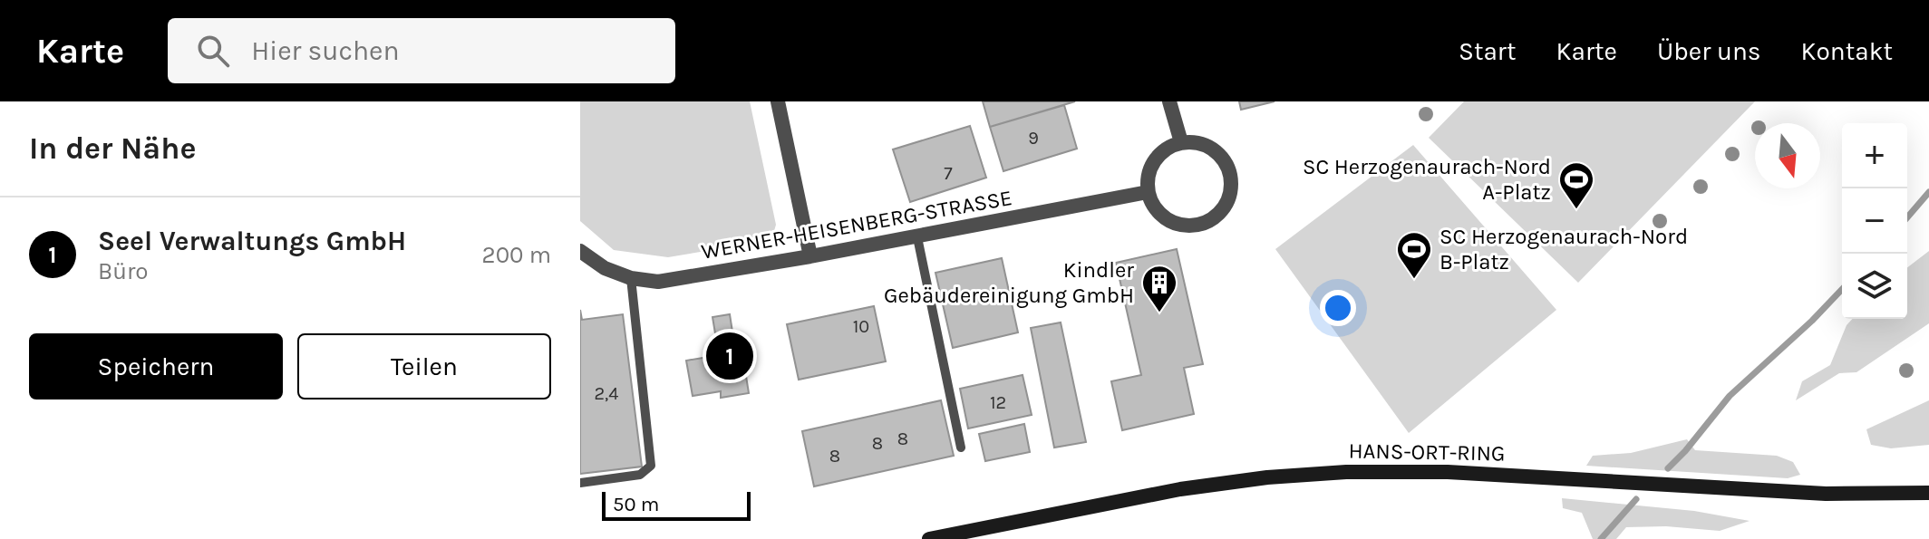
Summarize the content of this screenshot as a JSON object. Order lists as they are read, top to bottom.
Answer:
{
  "streets": {
    "main road": ["HANS-ORT-RING"],
    "street": ["WERNER-HEISENBERG-STRASSE"]
  },
  "places": {
    "sports": ["SC Herzogenaurach-Nord A-Platz", "SC Herzogenaurach-Nord B-Platz"],
    "building": ["Kindler Gebäudereinigung GmbH"]
  },
  "house_numbers": [
    "9",
    "7",
    "10",
    "2,4",
    "12",
    "8",
    "8",
    "8"
  ],
  "scale_bar": "50 m",
  "north": "bottom",
  "page": {
    "header": "Karte",
    "search": "Hier suchen",
    "nav": [
      "Start",
      "Karte",
      "Über uns",
      "Kontakt"
    ],
    "heading": "In der Nähe",
    "map_buttons": ["+", "−"],
    "list": [
      {
        "mark": "1",
        "name": "Seel Verwaltungs GmbH",
        "note": "Büro",
        "value": "200 m"
      }
    ],
    "buttons": ["Speichern", "Teilen"],
    "pins": "1",
    "scale": "50 m"
  }
}
